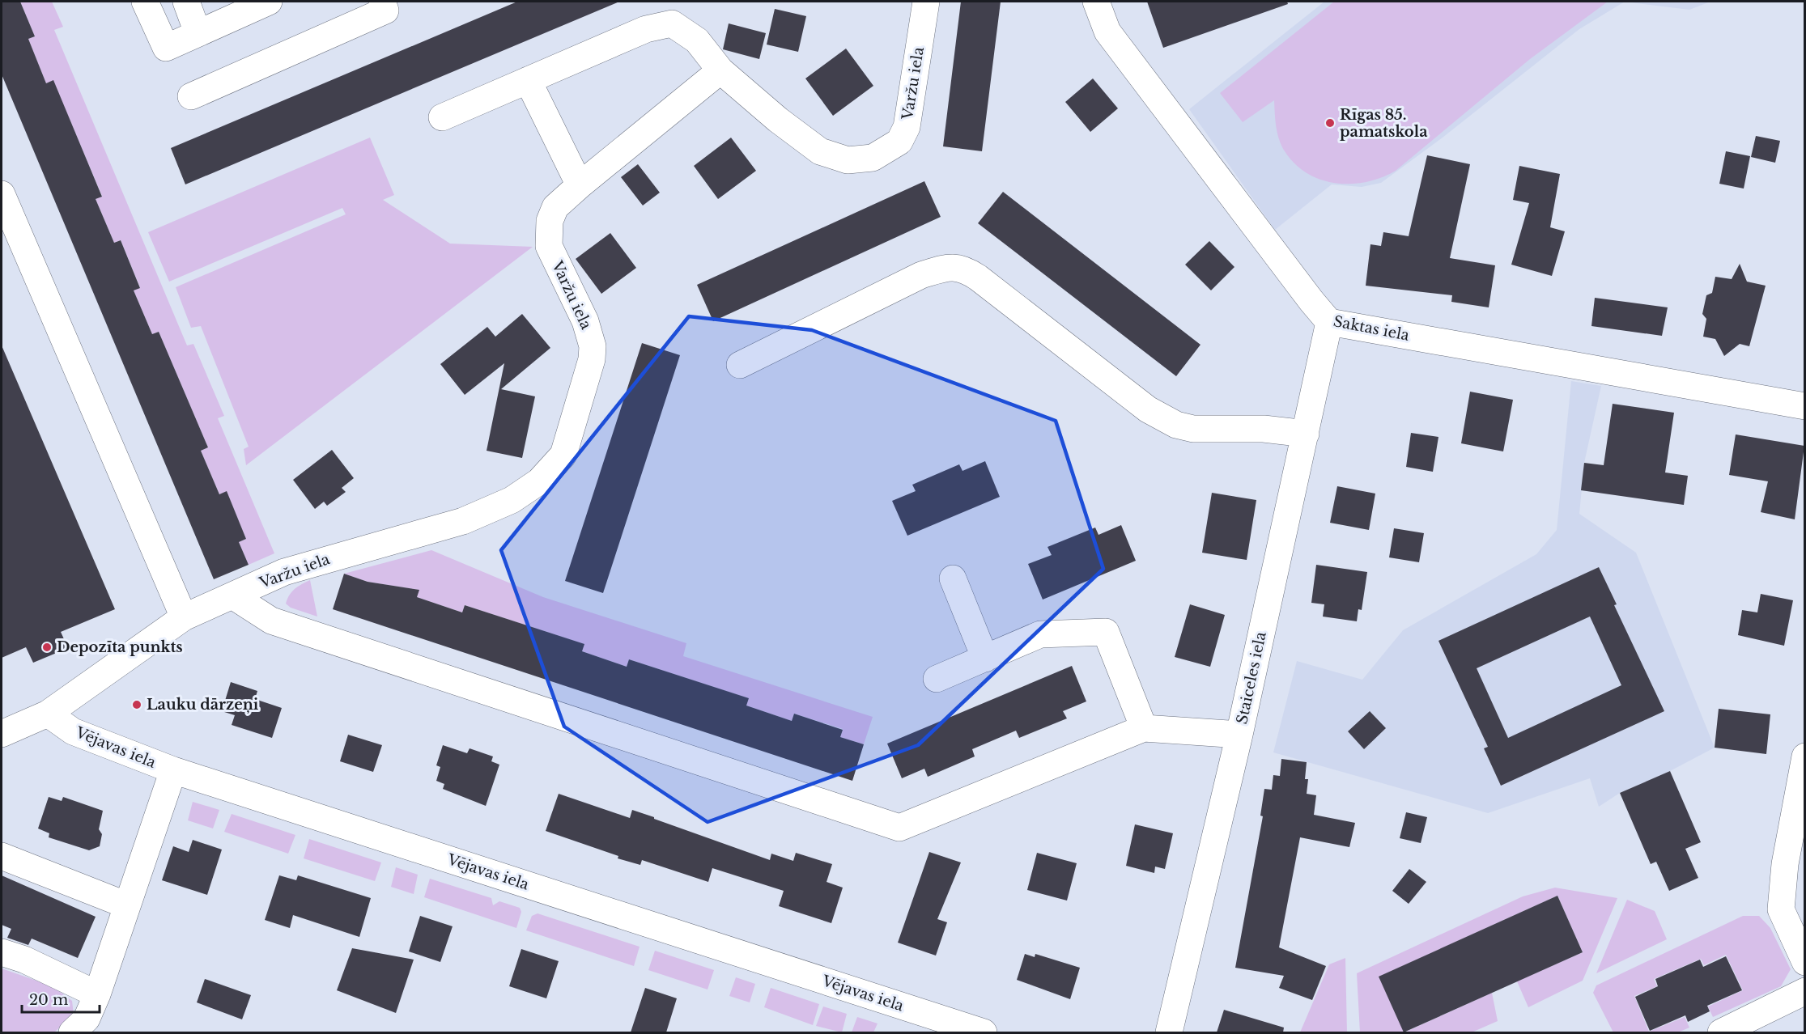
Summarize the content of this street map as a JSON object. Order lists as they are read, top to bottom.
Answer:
{
  "streets": {
    "street": [
      "Varžu iela",
      "Saktas iela",
      "Staiceles iela",
      "Vējavas iela"
    ]
  },
  "crossings": [
    ["Varžu iela", "Vējavas iela"],
    ["Saktas iela", "Staiceles iela"]
  ],
  "places": ["Rīgas 85. pamatskola", "Depozīta punkts", "Lauku dārzeņi"],
  "scale_bar": "20 m"
}
